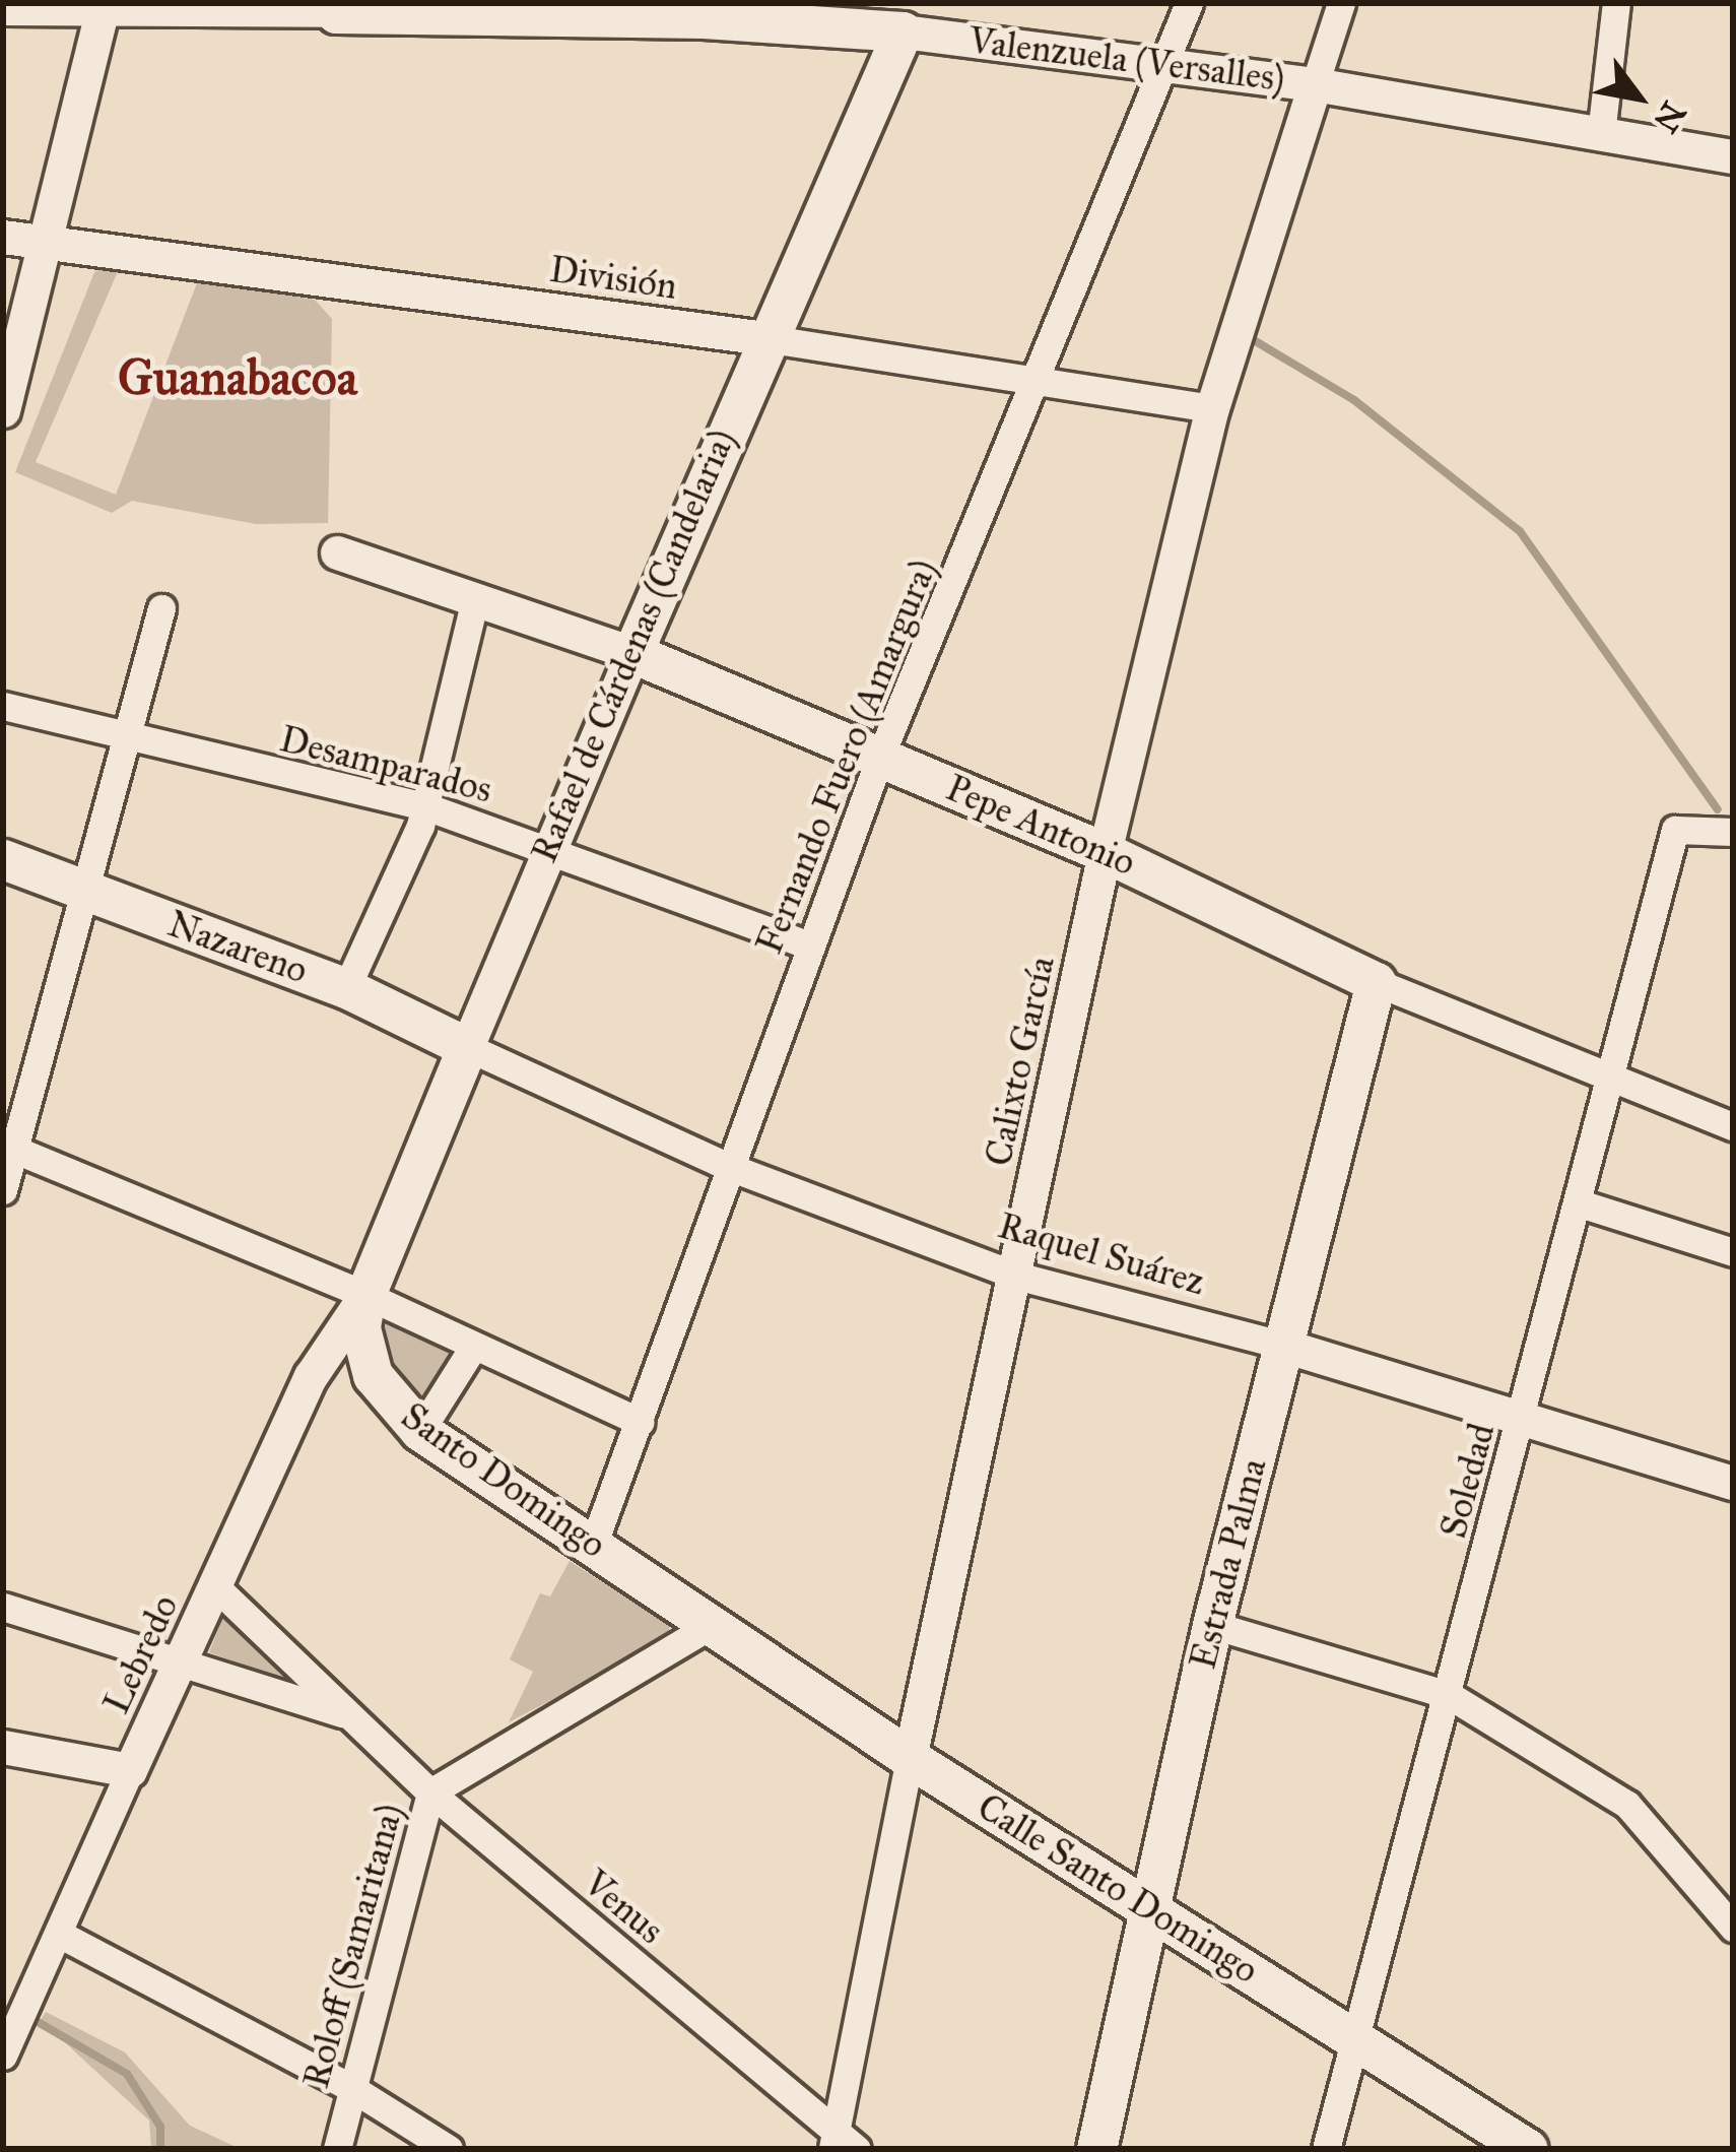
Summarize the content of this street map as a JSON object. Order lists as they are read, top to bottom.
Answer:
{
  "streets": {
    "main road": [
      "Valenzuela (Versalles)",
      "Rafael de Cárdenas (Candelaria)",
      "Pepe Antonio",
      "Nazareno",
      "Santo Domingo",
      "Estrada Palma",
      "Calle Santo Domingo"
    ],
    "street": [
      "División",
      "Fernando Fuero (Amargura)",
      "Desamparados",
      "Calixto García",
      "Raquel Suárez",
      "Soledad",
      "Lebredo",
      "Venus",
      "Roloff (Samaritana)"
    ]
  },
  "crossings": [
    ["Valenzuela (Versalles)", "Rafael de Cárdenas (Candelaria)"],
    ["Valenzuela (Versalles)", "Fernando Fuero (Amargura)"],
    ["Valenzuela (Versalles)", "Calixto García"],
    ["División", "Rafael de Cárdenas (Candelaria)"],
    ["División", "Fernando Fuero (Amargura)"],
    ["División", "Calixto García"],
    ["Rafael de Cárdenas (Candelaria)", "Desamparados"],
    ["Rafael de Cárdenas (Candelaria)", "Pepe Antonio"],
    ["Rafael de Cárdenas (Candelaria)", "Nazareno"],
    ["Rafael de Cárdenas (Candelaria)", "Raquel Suárez"],
    ["Rafael de Cárdenas (Candelaria)", "Santo Domingo"],
    ["Rafael de Cárdenas (Candelaria)", "Lebredo"],
    ["Fernando Fuero (Amargura)", "Desamparados"],
    ["Fernando Fuero (Amargura)", "Pepe Antonio"],
    ["Fernando Fuero (Amargura)", "Raquel Suárez"],
    ["Fernando Fuero (Amargura)", "Santo Domingo"],
    ["Pepe Antonio", "Calixto García"],
    ["Pepe Antonio", "Soledad"],
    ["Pepe Antonio", "Estrada Palma"],
    ["Nazareno", "Raquel Suárez"],
    ["Calixto García", "Raquel Suárez"],
    ["Calixto García", "Calle Santo Domingo"],
    ["Calixto García", "Venus"],
    ["Raquel Suárez", "Soledad"],
    ["Raquel Suárez", "Estrada Palma"],
    ["Santo Domingo", "Lebredo"],
    ["Santo Domingo", "Calle Santo Domingo"],
    ["Santo Domingo", "Roloff (Samaritana)"],
    ["Soledad", "Calle Santo Domingo"],
    ["Estrada Palma", "Calle Santo Domingo"],
    ["Lebredo", "Venus"],
    ["Calle Santo Domingo", "Roloff (Samaritana)"],
    ["Venus", "Roloff (Samaritana)"]
  ],
  "districts": ["Guanabacoa"],
  "north": "bottom right"
}
